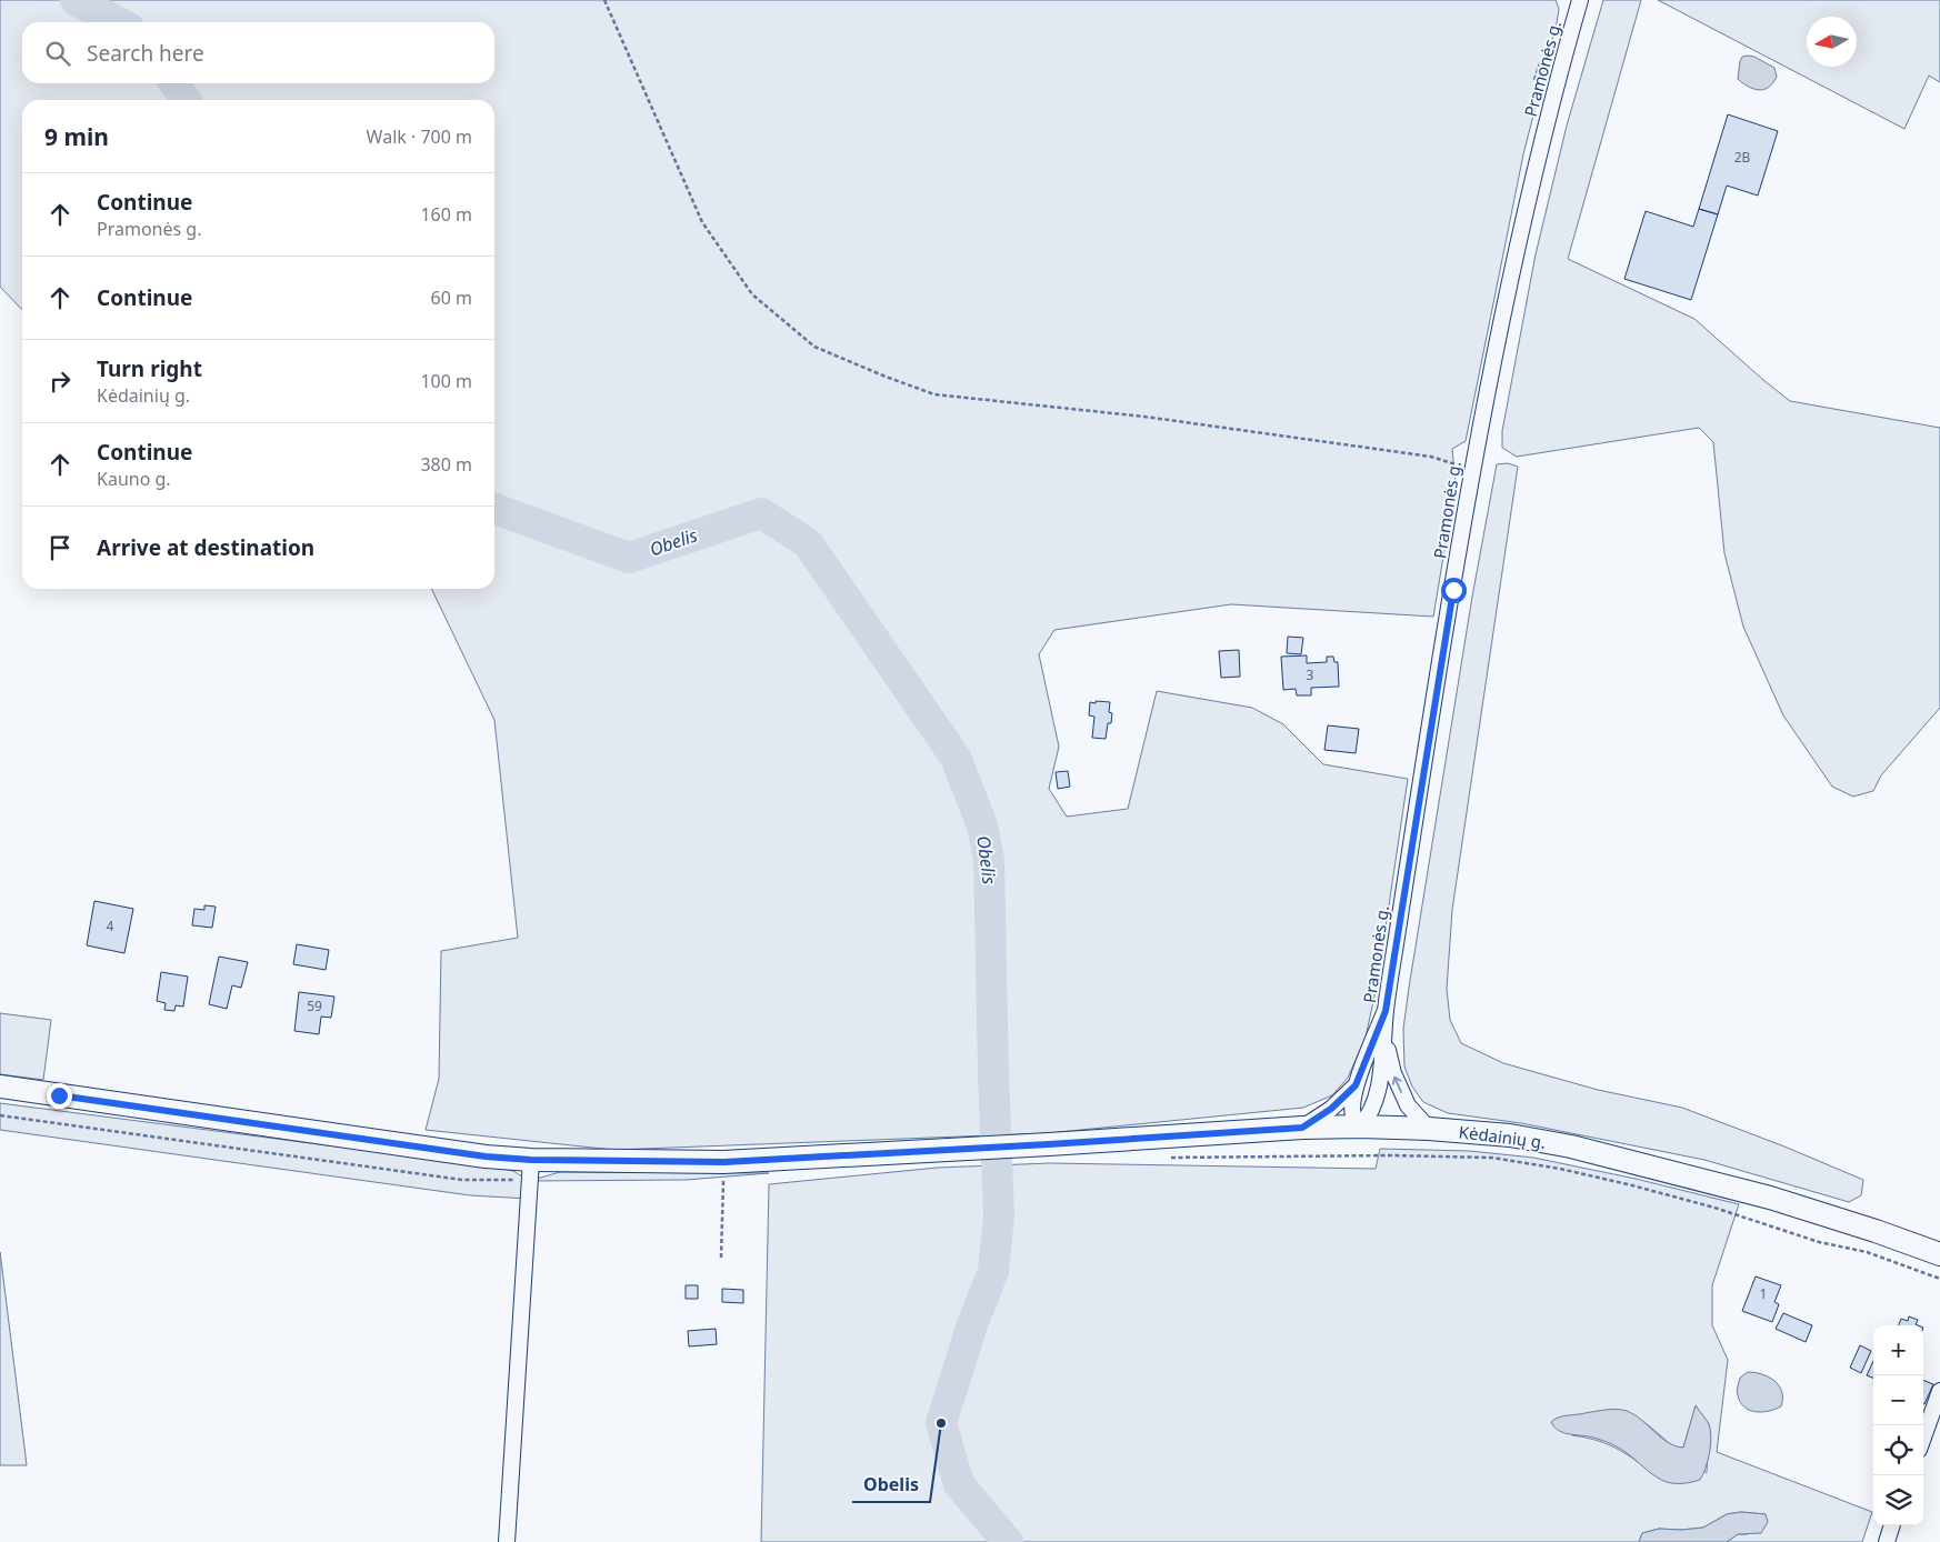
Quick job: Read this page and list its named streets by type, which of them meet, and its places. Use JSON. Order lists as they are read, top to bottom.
{
  "streets": {
    "main road": ["Kėdainių g."],
    "street": ["Pramonės g."]
  },
  "crossings": [
    ["Pramonės g.", "Kėdainių g."]
  ],
  "water": ["Obelis"],
  "places": ["Obelis"],
  "house_numbers": [
    "2B",
    "3",
    "4",
    "59",
    "1"
  ],
  "north": "left",
  "page": {
    "search": "Search here",
    "heading": ["9 min", "Walk · 700 m"],
    "list": [
      ["Continue", "Pramonės g.", "160 m"],
      ["Continue", "60 m"],
      ["Turn right", "Kėdainių g.", "100 m"],
      ["Continue", "Kauno g.", "380 m"],
      "Arrive at destination"
    ],
    "map_buttons": ["+", "−"]
  }
}
